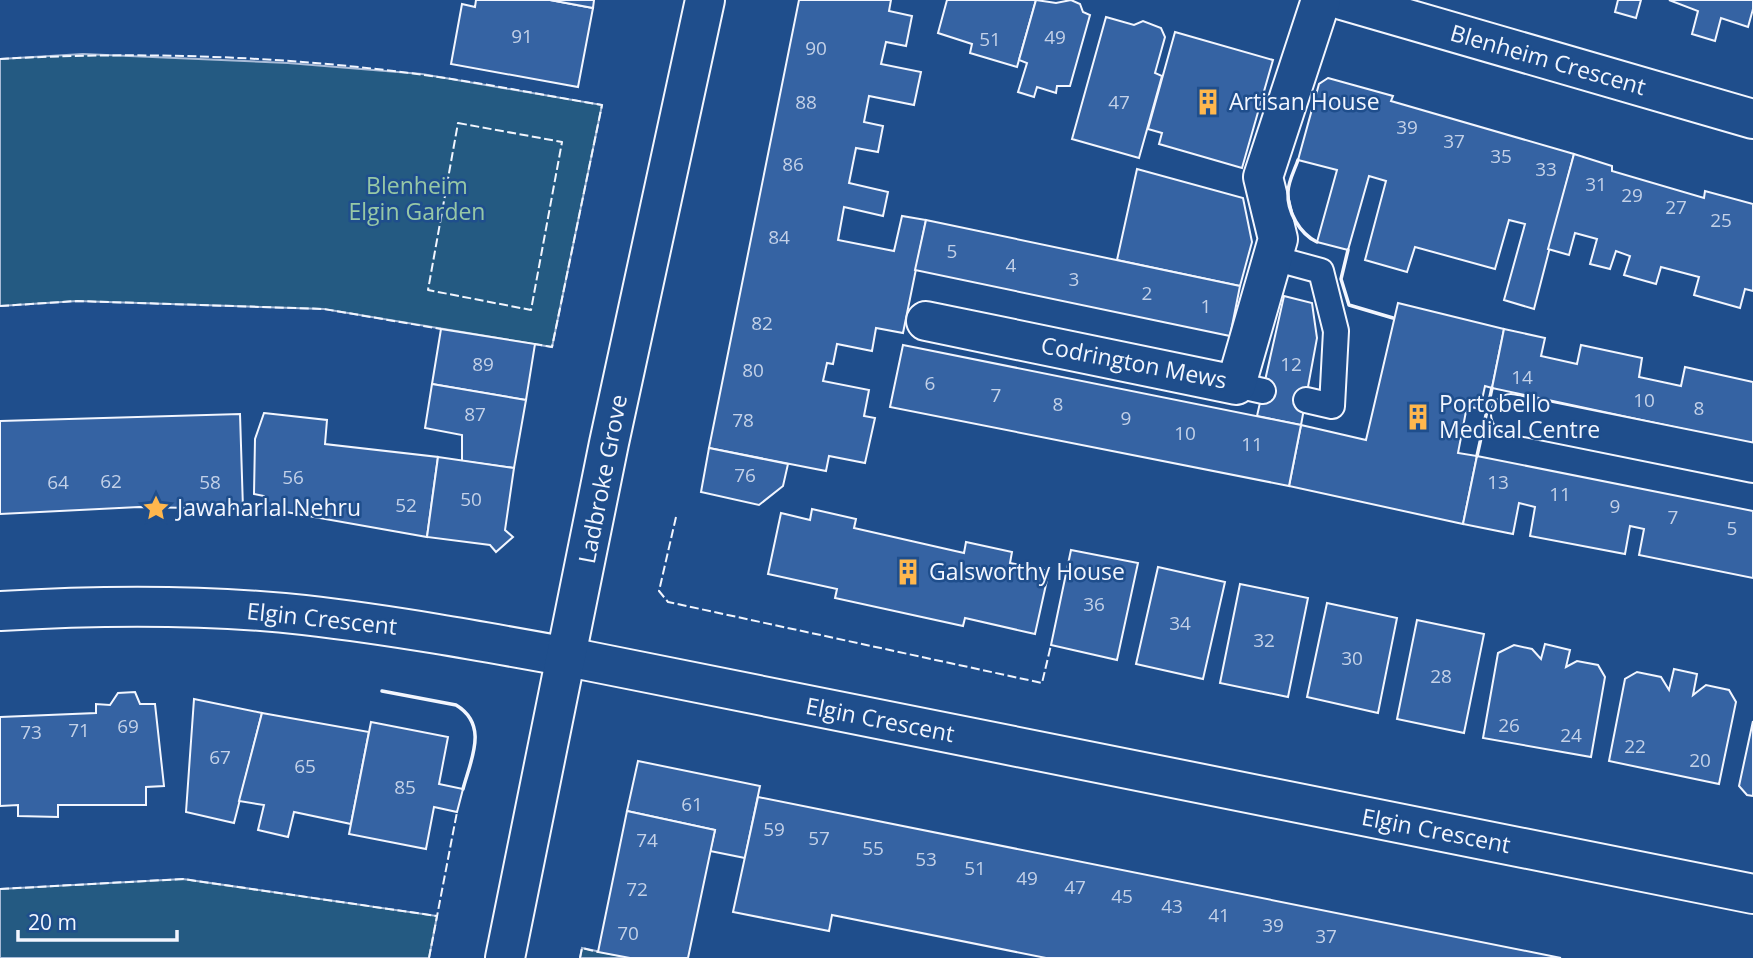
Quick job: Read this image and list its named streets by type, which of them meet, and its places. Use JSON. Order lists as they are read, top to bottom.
{
  "streets": {
    "main road": [
      "Blenheim Crescent",
      "Codrington Mews",
      "Ladbroke Grove",
      "Elgin Crescent"
    ]
  },
  "crossings": [
    ["Ladbroke Grove", "Elgin Crescent"]
  ],
  "parks": ["Blenheim Elgin Garden"],
  "places": {
    "building": ["Artisan House", "Portobello Medical Centre", "Galsworthy House"],
    "place": ["Jawaharlal Nehru"]
  },
  "house_numbers": [
    "91",
    "49",
    "51",
    "90",
    "88",
    "47",
    "39",
    "37",
    "35",
    "86",
    "33",
    "31",
    "29",
    "27",
    "25",
    "84",
    "5",
    "4",
    "3",
    "2",
    "1",
    "82",
    "89",
    "12",
    "80",
    "14",
    "6",
    "7",
    "10",
    "8",
    "8",
    "87",
    "9",
    "78",
    "10",
    "11",
    "76",
    "56",
    "62",
    "64",
    "58",
    "13",
    "11",
    "50",
    "52",
    "9",
    "7",
    "5",
    "36",
    "34",
    "32",
    "30",
    "28",
    "26",
    "69",
    "71",
    "73",
    "24",
    "22",
    "67",
    "20",
    "65",
    "85",
    "61",
    "59",
    "57",
    "74",
    "55",
    "53",
    "51",
    "49",
    "47",
    "72",
    "45",
    "43",
    "41",
    "39",
    "70",
    "37"
  ],
  "scale_bar": "20 m"
}
